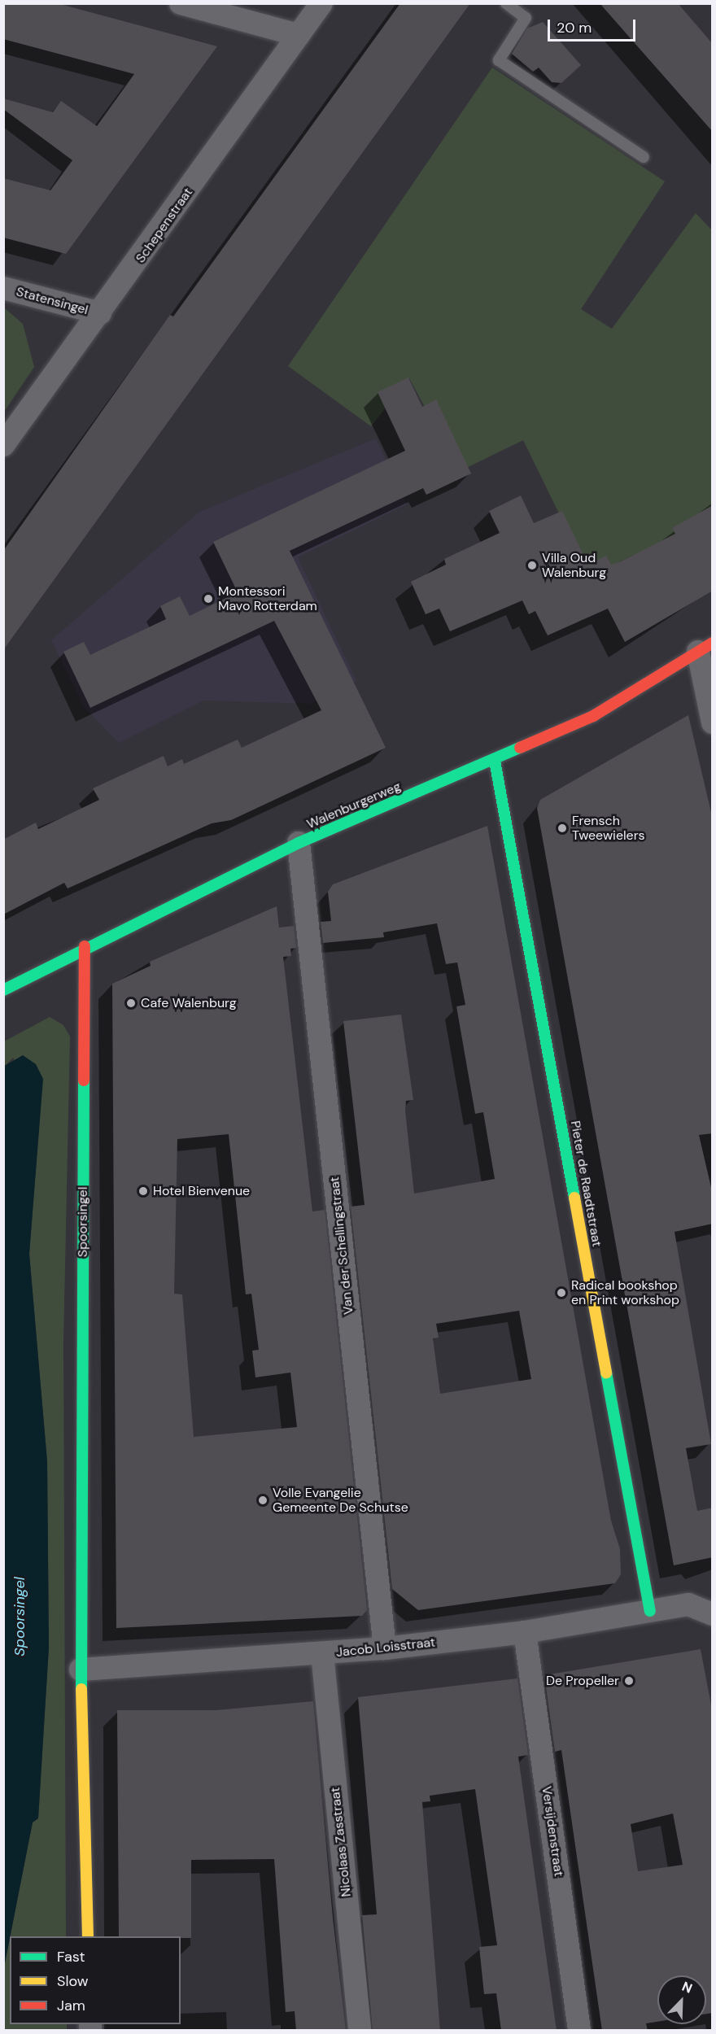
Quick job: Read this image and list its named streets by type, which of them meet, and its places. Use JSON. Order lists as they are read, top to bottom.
{
  "streets": {
    "street": [
      "Schepenstraat",
      "Statensingel",
      "Walenburgerweg",
      "Pieter de Raadtstraat",
      "Spoorsingel",
      "Van der Schellingstraat",
      "Jacob Loisstraat",
      "Versijdenstraat",
      "Nicolaas Zasstraat"
    ]
  },
  "crossings": [
    ["Schepenstraat", "Statensingel"],
    ["Walenburgerweg", "Pieter de Raadtstraat"],
    ["Walenburgerweg", "Spoorsingel"],
    ["Walenburgerweg", "Van der Schellingstraat"],
    ["Pieter de Raadtstraat", "Jacob Loisstraat"],
    ["Spoorsingel", "Jacob Loisstraat"],
    ["Van der Schellingstraat", "Jacob Loisstraat"],
    ["Jacob Loisstraat", "Versijdenstraat"],
    ["Jacob Loisstraat", "Nicolaas Zasstraat"]
  ],
  "water": ["Spoorsingel"],
  "places": [
    "Villa Oud Walenburg",
    "Montessori Mavo Rotterdam",
    "Frensch Tweewielers",
    "Cafe Walenburg",
    "Hotel Bienvenue",
    "Radical bookshop en Print workshop",
    "Volle Evangelie Gemeente De Schutse",
    "De Propeller"
  ],
  "legend": ["Fast", "Slow", "Jam"],
  "scale_bar": "20 m",
  "north": "top right"
}
